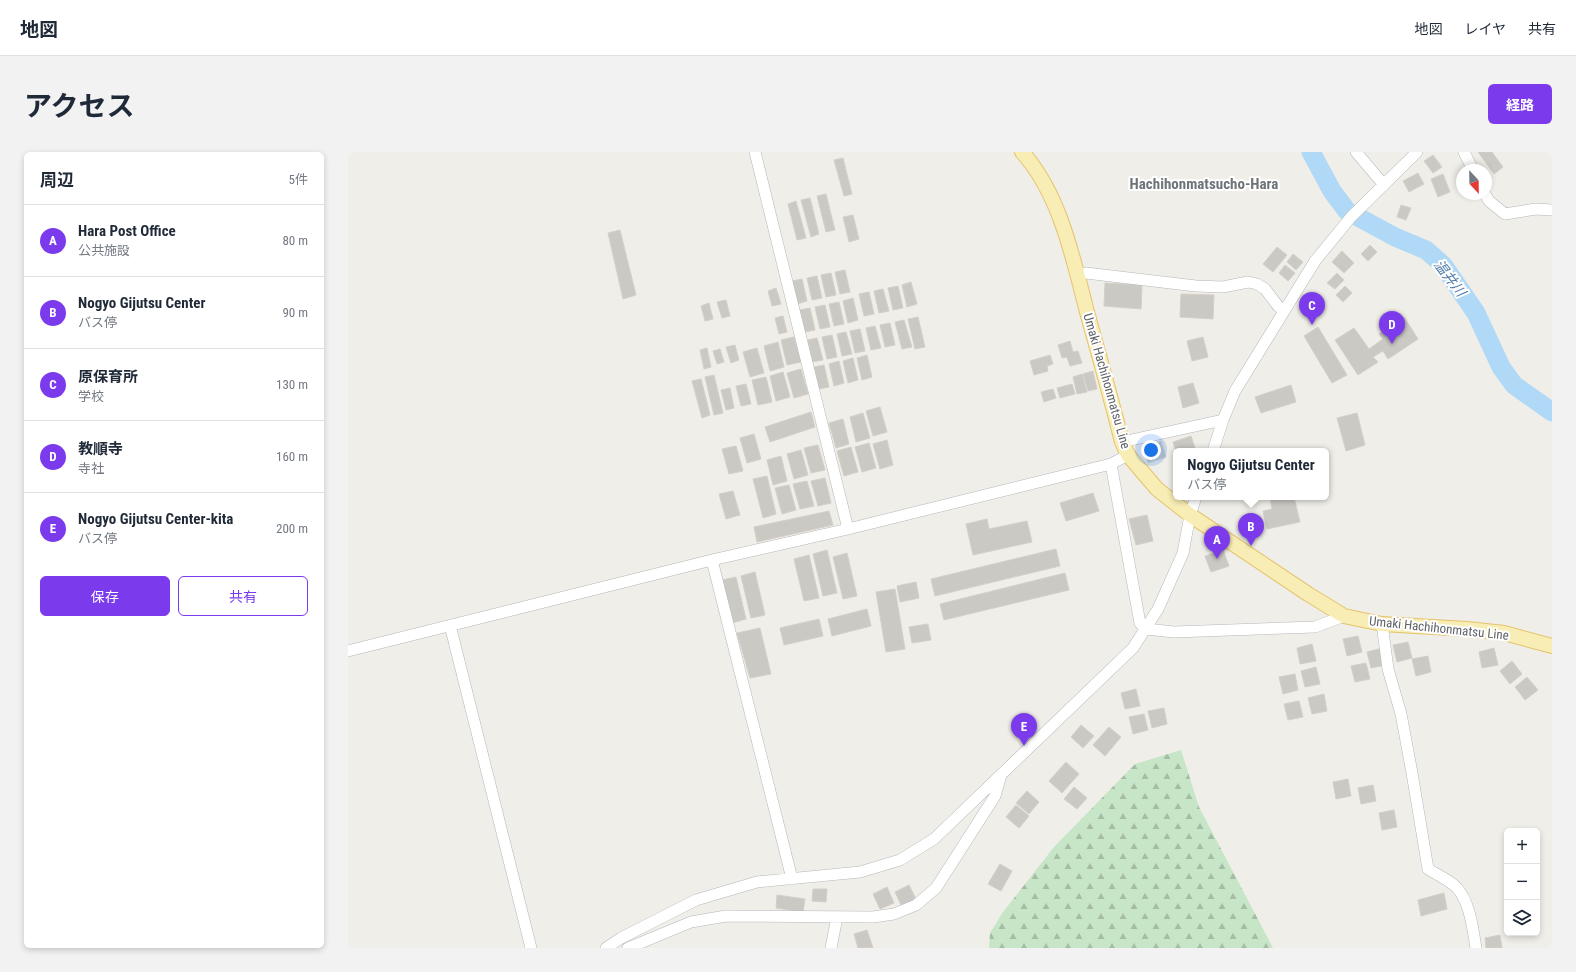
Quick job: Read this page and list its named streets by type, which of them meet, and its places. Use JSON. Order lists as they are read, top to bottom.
{
  "streets": {
    "main road": ["Umaki Hachihonmatsu Line"]
  },
  "districts": ["Hachihonmatsucho-Hara"],
  "water": ["温井川"],
  "north": "bottom",
  "page": {
    "header": "地図",
    "nav": ["地図", "レイヤ", "共有"],
    "title": "アクセス",
    "buttons": [
      "経路",
      ["保存", "共有"]
    ],
    "heading": ["周辺", "5件"],
    "list": [
      {
        "mark": "A",
        "name": "Hara Post Office",
        "note": "公共施設",
        "value": "80 m"
      },
      {
        "mark": "B",
        "name": "Nogyo Gijutsu Center",
        "note": "バス停",
        "value": "90 m"
      },
      {
        "mark": "C",
        "name": "原保育所",
        "note": "学校",
        "value": "130 m"
      },
      {
        "mark": "D",
        "name": "教順寺",
        "note": "寺社",
        "value": "160 m"
      },
      {
        "mark": "E",
        "name": "Nogyo Gijutsu Center-kita",
        "note": "バス停",
        "value": "200 m"
      }
    ],
    "pins": [
      "C",
      "D",
      "B",
      "A",
      "E"
    ],
    "popup": ["Nogyo Gijutsu Center", "バス停"],
    "map_buttons": ["+", "−"]
  }
}
